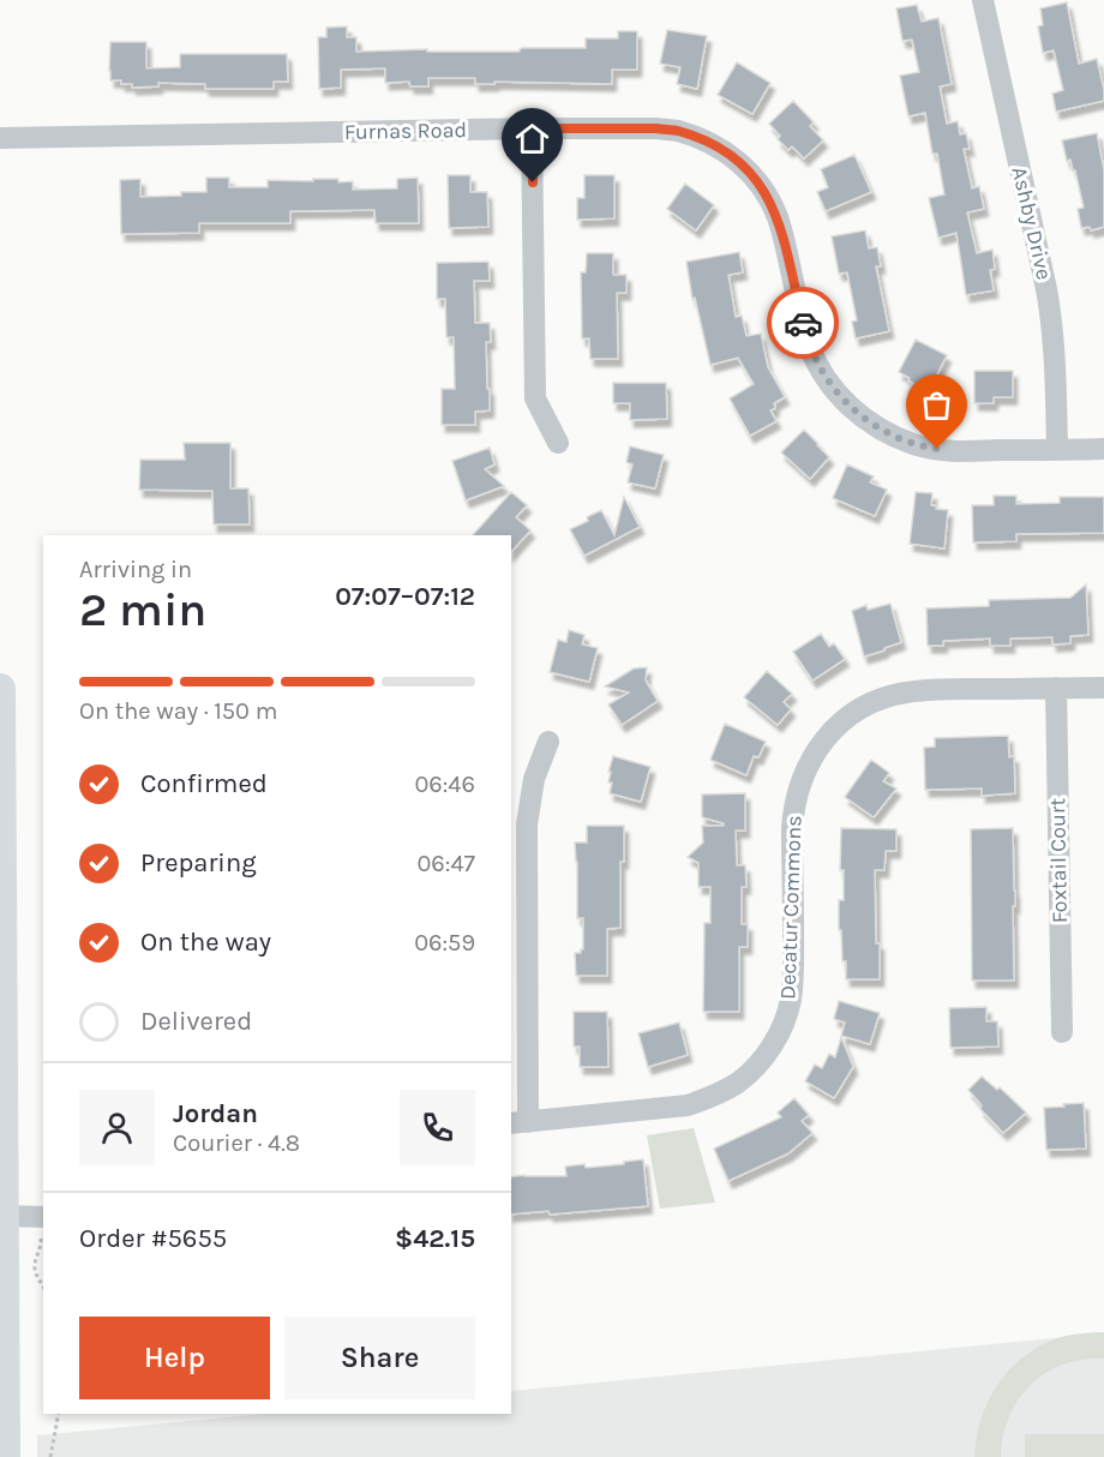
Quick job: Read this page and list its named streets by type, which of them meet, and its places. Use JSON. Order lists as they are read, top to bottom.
{
  "streets": {
    "street": [
      "Furnas Road",
      "Ashby Drive",
      "Foxtail Court",
      "Decatur Commons"
    ]
  },
  "crossings": [
    ["Furnas Road", "Ashby Drive"],
    ["Foxtail Court", "Decatur Commons"]
  ],
  "page": {
    "heading": ["2 min", "Arriving in", "07:07–07:12"],
    "panel": [
      "Jordan",
      "Courier · 4.8",
      "Order #5655",
      "$42.15"
    ],
    "bar": "On the way · 150 m",
    "list": [
      ["Confirmed", "06:46"],
      ["Preparing", "06:47"],
      ["On the way", "06:59"],
      "Delivered"
    ],
    "buttons": ["Help", "Share"]
  }
}
